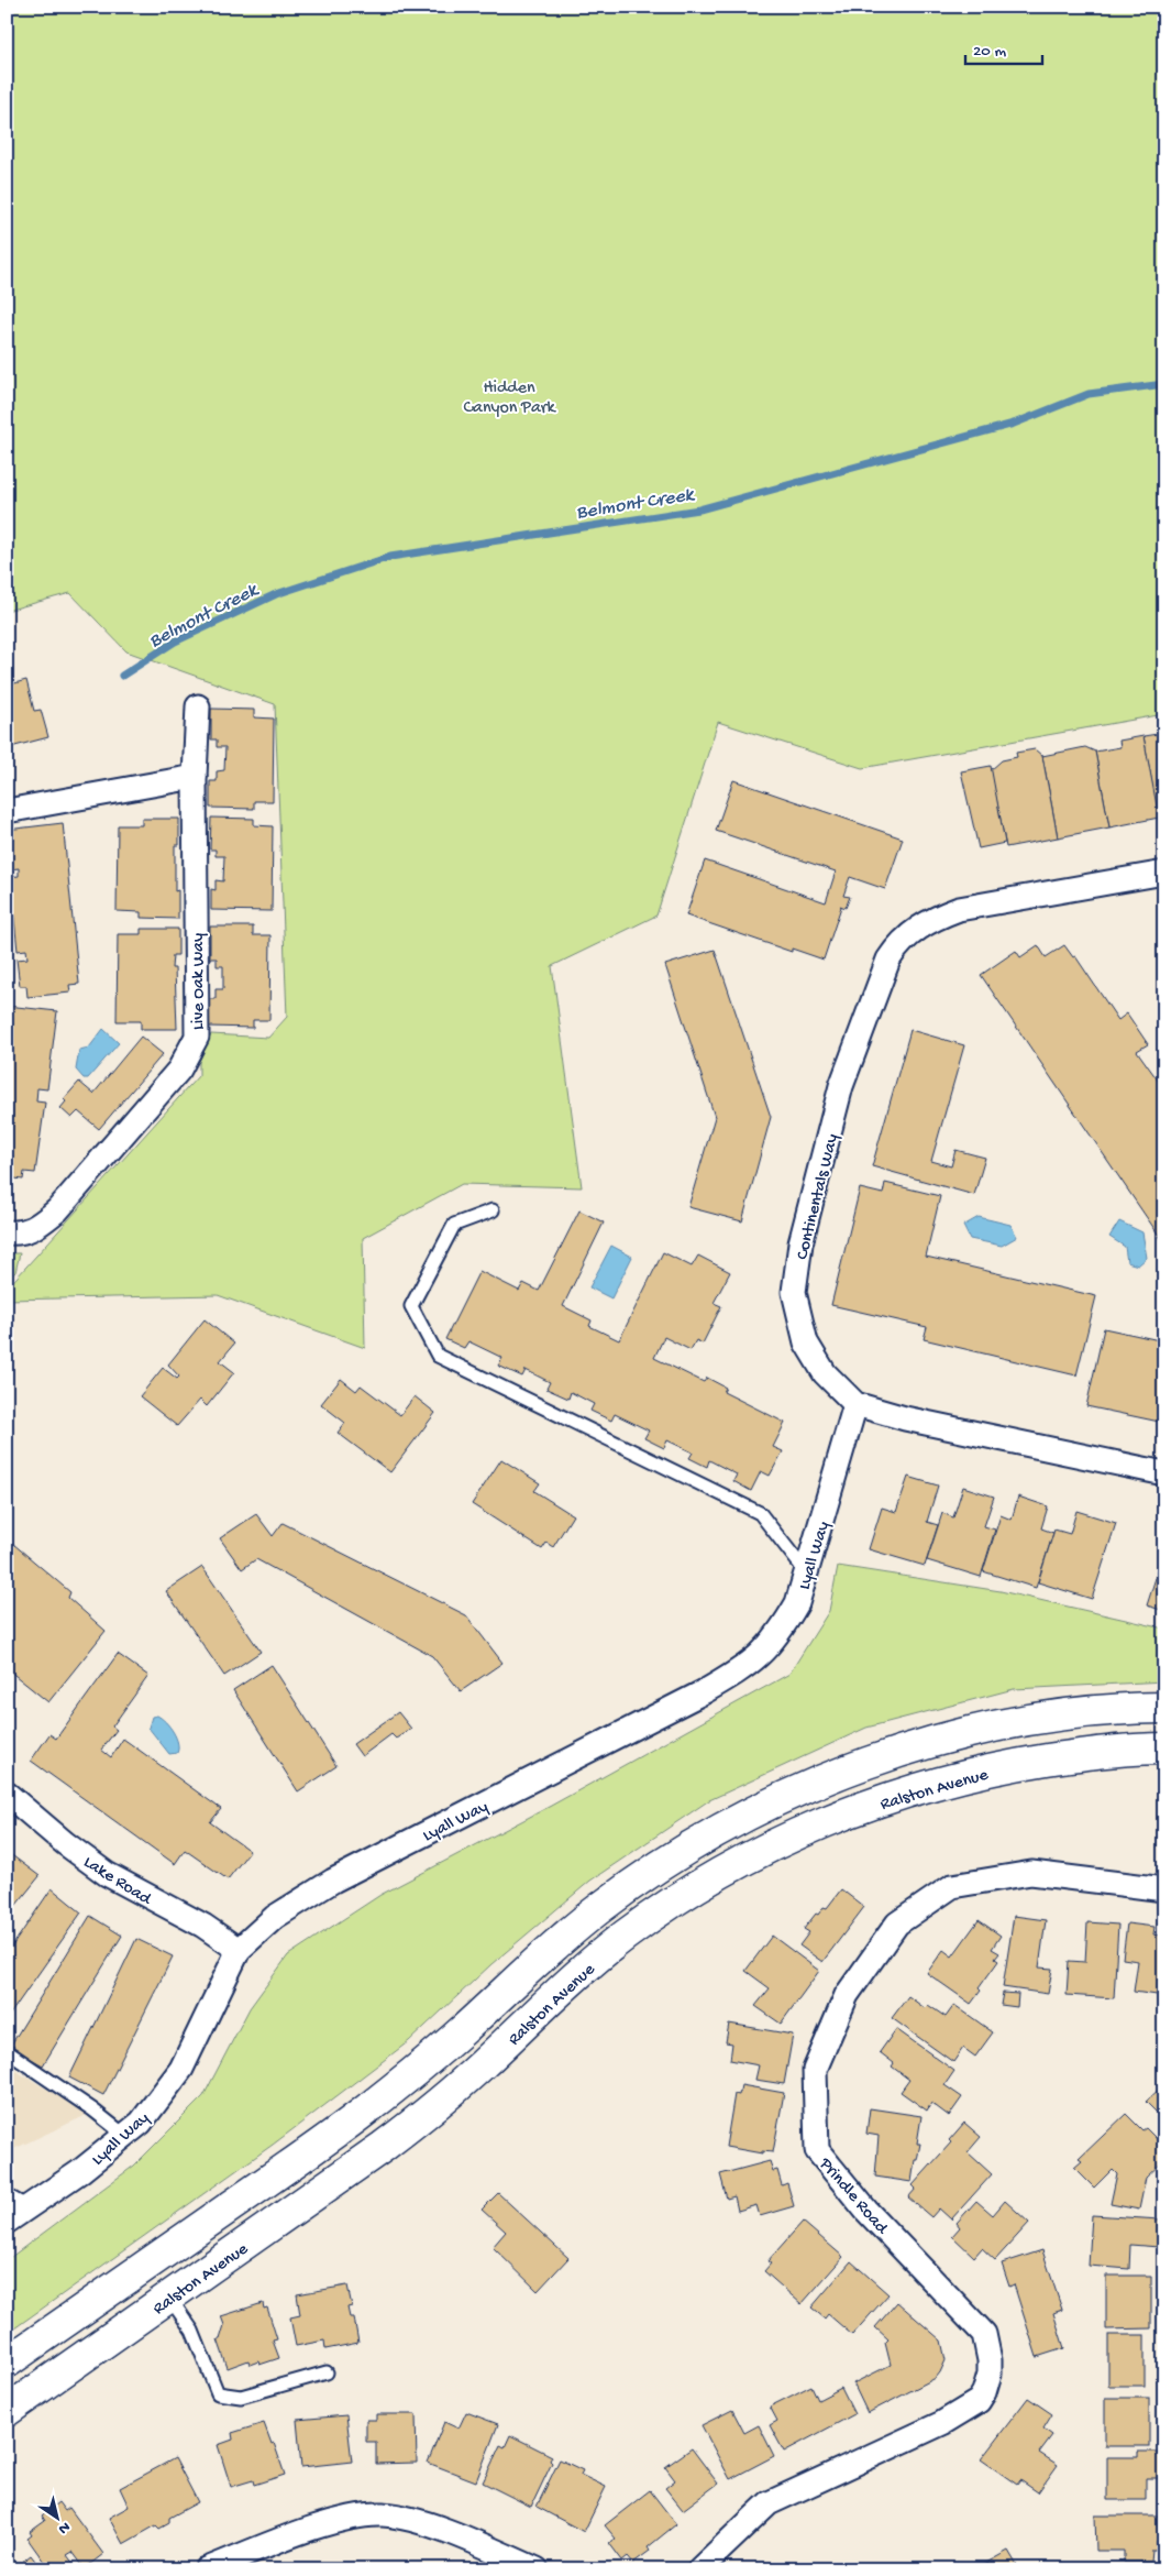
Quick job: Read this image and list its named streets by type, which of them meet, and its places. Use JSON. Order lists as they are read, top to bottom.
{
  "streets": {
    "main road": ["Ralston Avenue"],
    "street": [
      "Live Oak Way",
      "Continentals Way",
      "Lyall Way",
      "Lake Road",
      "Prindle Road"
    ]
  },
  "crossings": [
    ["Continentals Way", "Lyall Way"],
    ["Lyall Way", "Lake Road"]
  ],
  "water": ["Belmont Creek"],
  "parks": ["Hidden Canyon Park"],
  "scale_bar": "20 m",
  "north": "bottom right"
}
